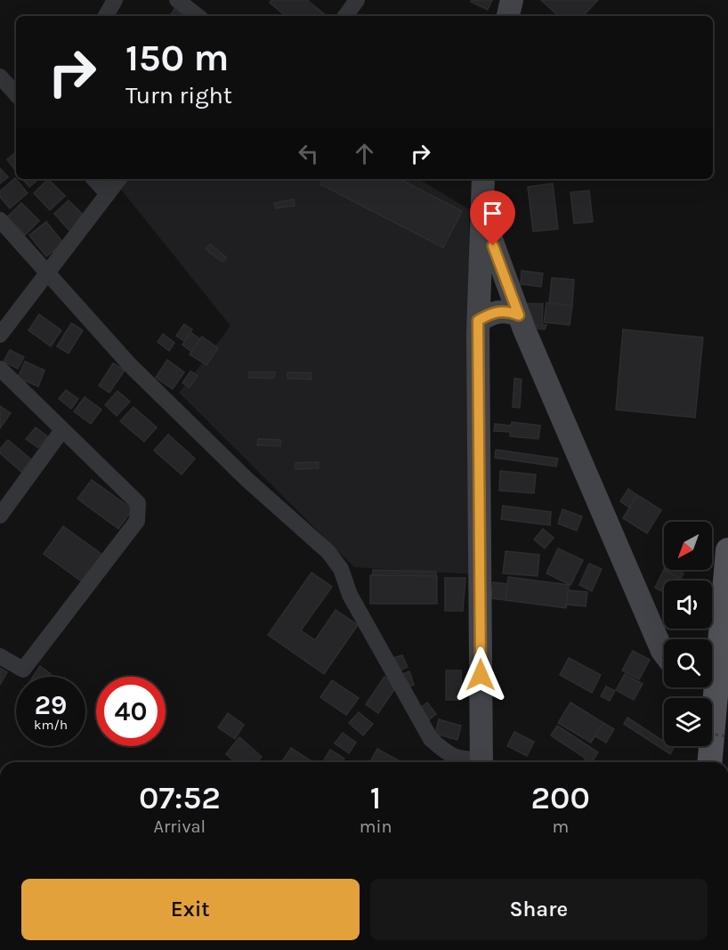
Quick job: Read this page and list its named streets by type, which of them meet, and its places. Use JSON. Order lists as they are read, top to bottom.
{
  "north": "bottom left",
  "page": {
    "turn": ["150 m", "Turn right"],
    "speed": "29 km/h",
    "limit": "40",
    "eta": [
      "07:52",
      "Arrival",
      "1",
      "min",
      "200",
      "m"
    ],
    "buttons": ["Exit", "Share"]
  }
}
